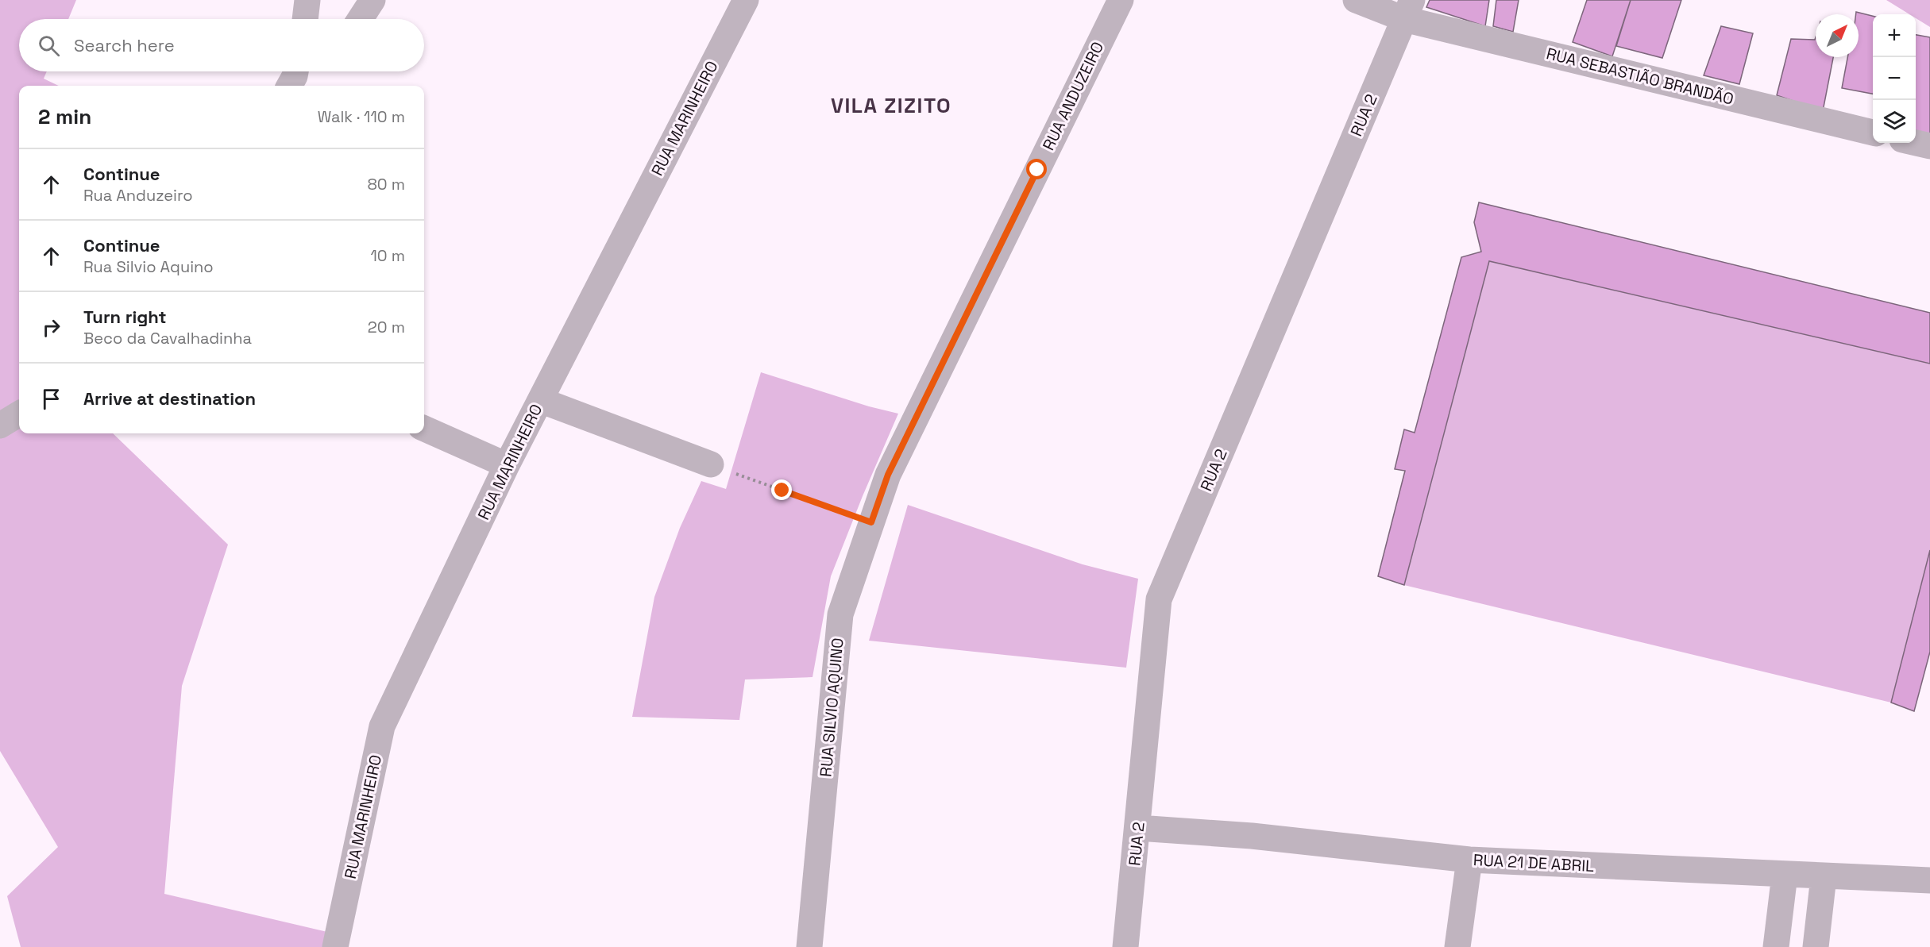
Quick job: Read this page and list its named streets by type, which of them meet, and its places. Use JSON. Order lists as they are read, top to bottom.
{
  "streets": {
    "street": [
      "RUA SEBASTIÃO BRANDÃO",
      "RUA ANDUZEIRO",
      "RUA 2",
      "RUA MARINHEIRO",
      "RUA SILVIO AQUINO",
      "RUA 21 DE ABRIL"
    ]
  },
  "crossings": [
    ["RUA SEBASTIÃO BRANDÃO", "RUA 2"],
    ["RUA ANDUZEIRO", "RUA SILVIO AQUINO"],
    ["RUA 2", "RUA 21 DE ABRIL"]
  ],
  "districts": ["VILA ZIZITO"],
  "north": "top right",
  "page": {
    "map_buttons": ["+", "−"],
    "search": "Search here",
    "heading": ["2 min", "Walk · 110 m"],
    "list": [
      ["Continue", "Rua Anduzeiro", "80 m"],
      ["Continue", "Rua Silvio Aquino", "10 m"],
      ["Turn right", "Beco da Cavalhadinha", "20 m"],
      "Arrive at destination"
    ]
  }
}
